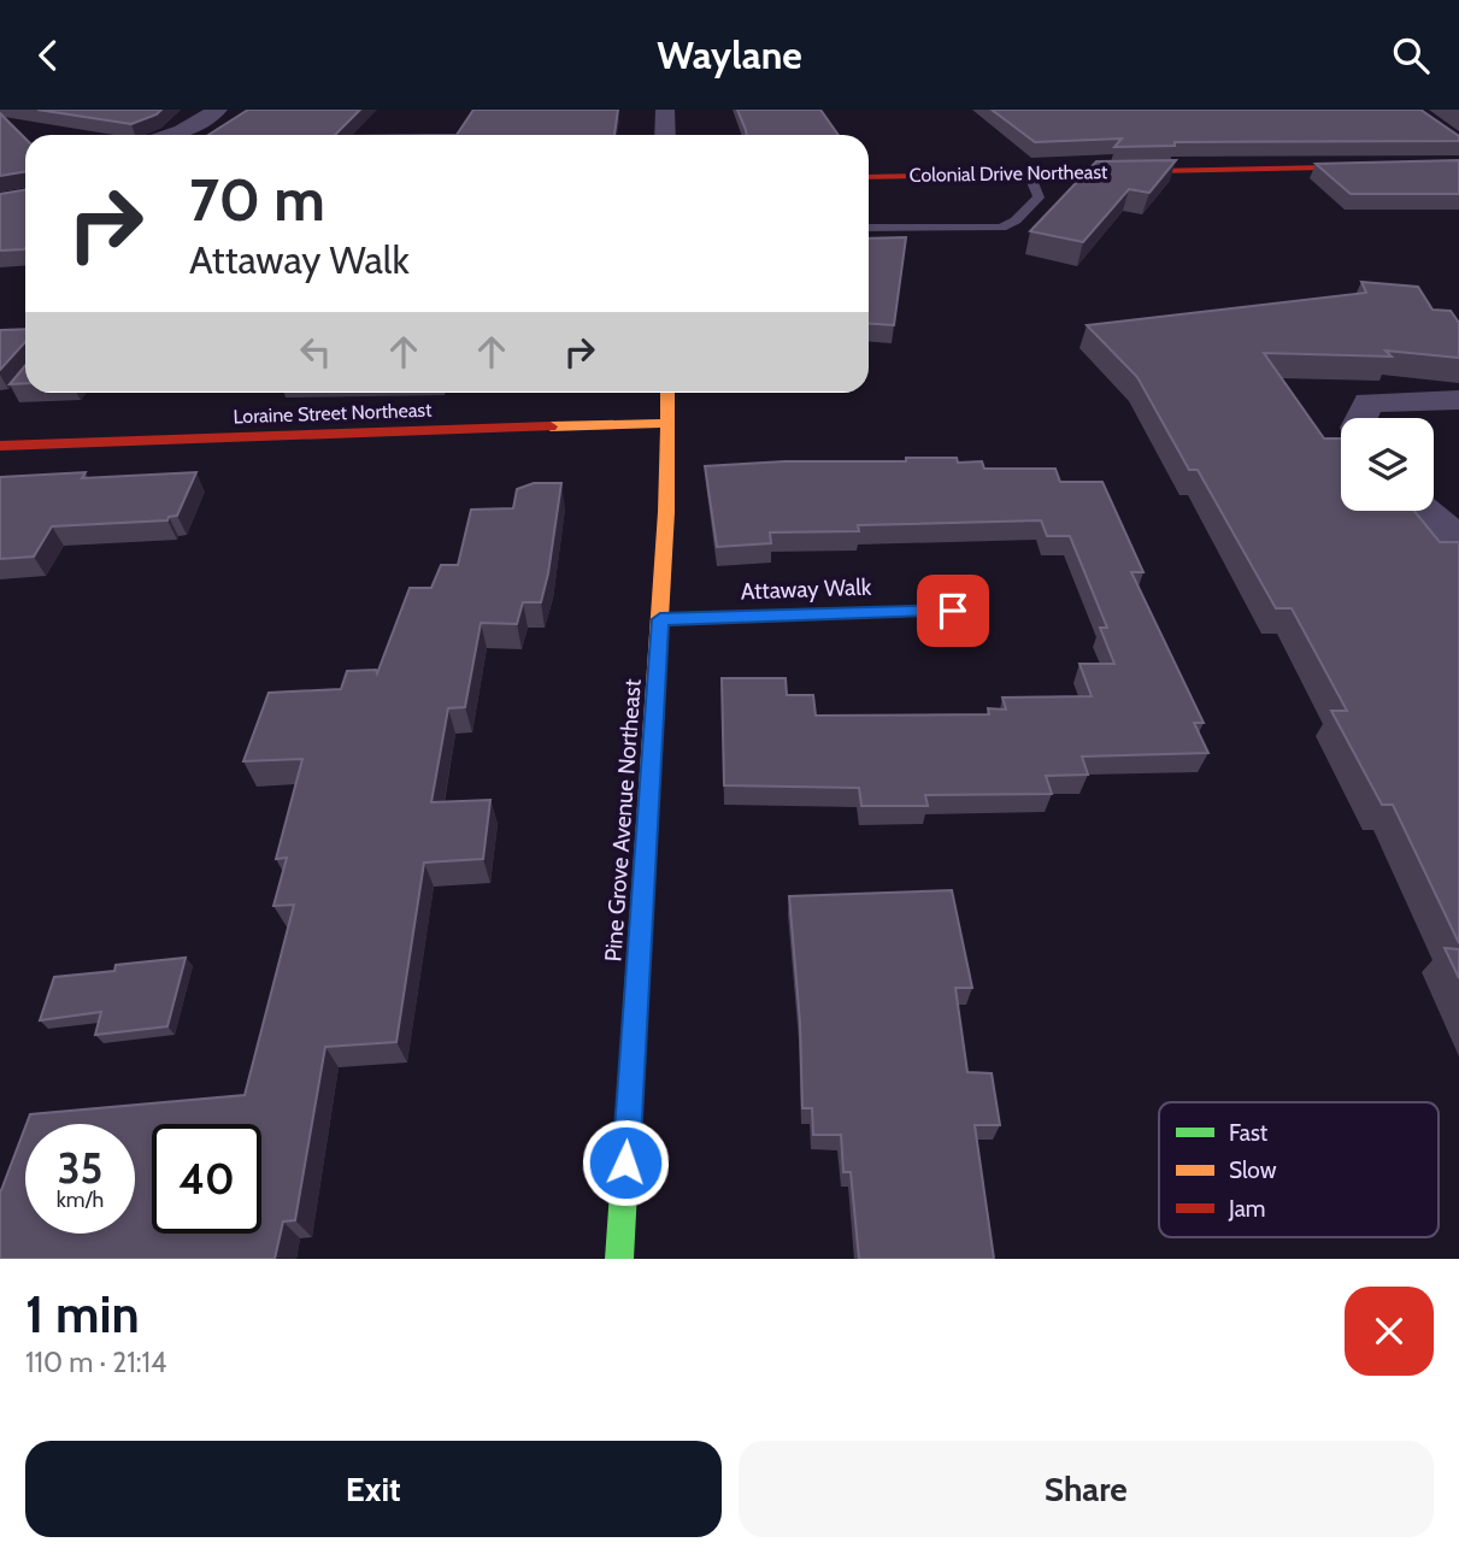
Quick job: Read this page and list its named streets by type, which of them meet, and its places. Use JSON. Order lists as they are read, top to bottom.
{
  "streets": {
    "street": [
      "Colonial Drive Northeast",
      "Loraine Street Northeast",
      "Attaway Walk",
      "Pine Grove Avenue Northeast"
    ]
  },
  "crossings": [
    ["Loraine Street Northeast", "Pine Grove Avenue Northeast"],
    ["Attaway Walk", "Pine Grove Avenue Northeast"]
  ],
  "legend": ["Fast", "Slow", "Jam"],
  "page": {
    "header": "Waylane",
    "turn": ["70 m", "Attaway Walk"],
    "speed": "35 km/h",
    "limit": "40",
    "heading": ["1 min", "110 m · 21:14"],
    "buttons": ["Exit", "Share"]
  }
}
